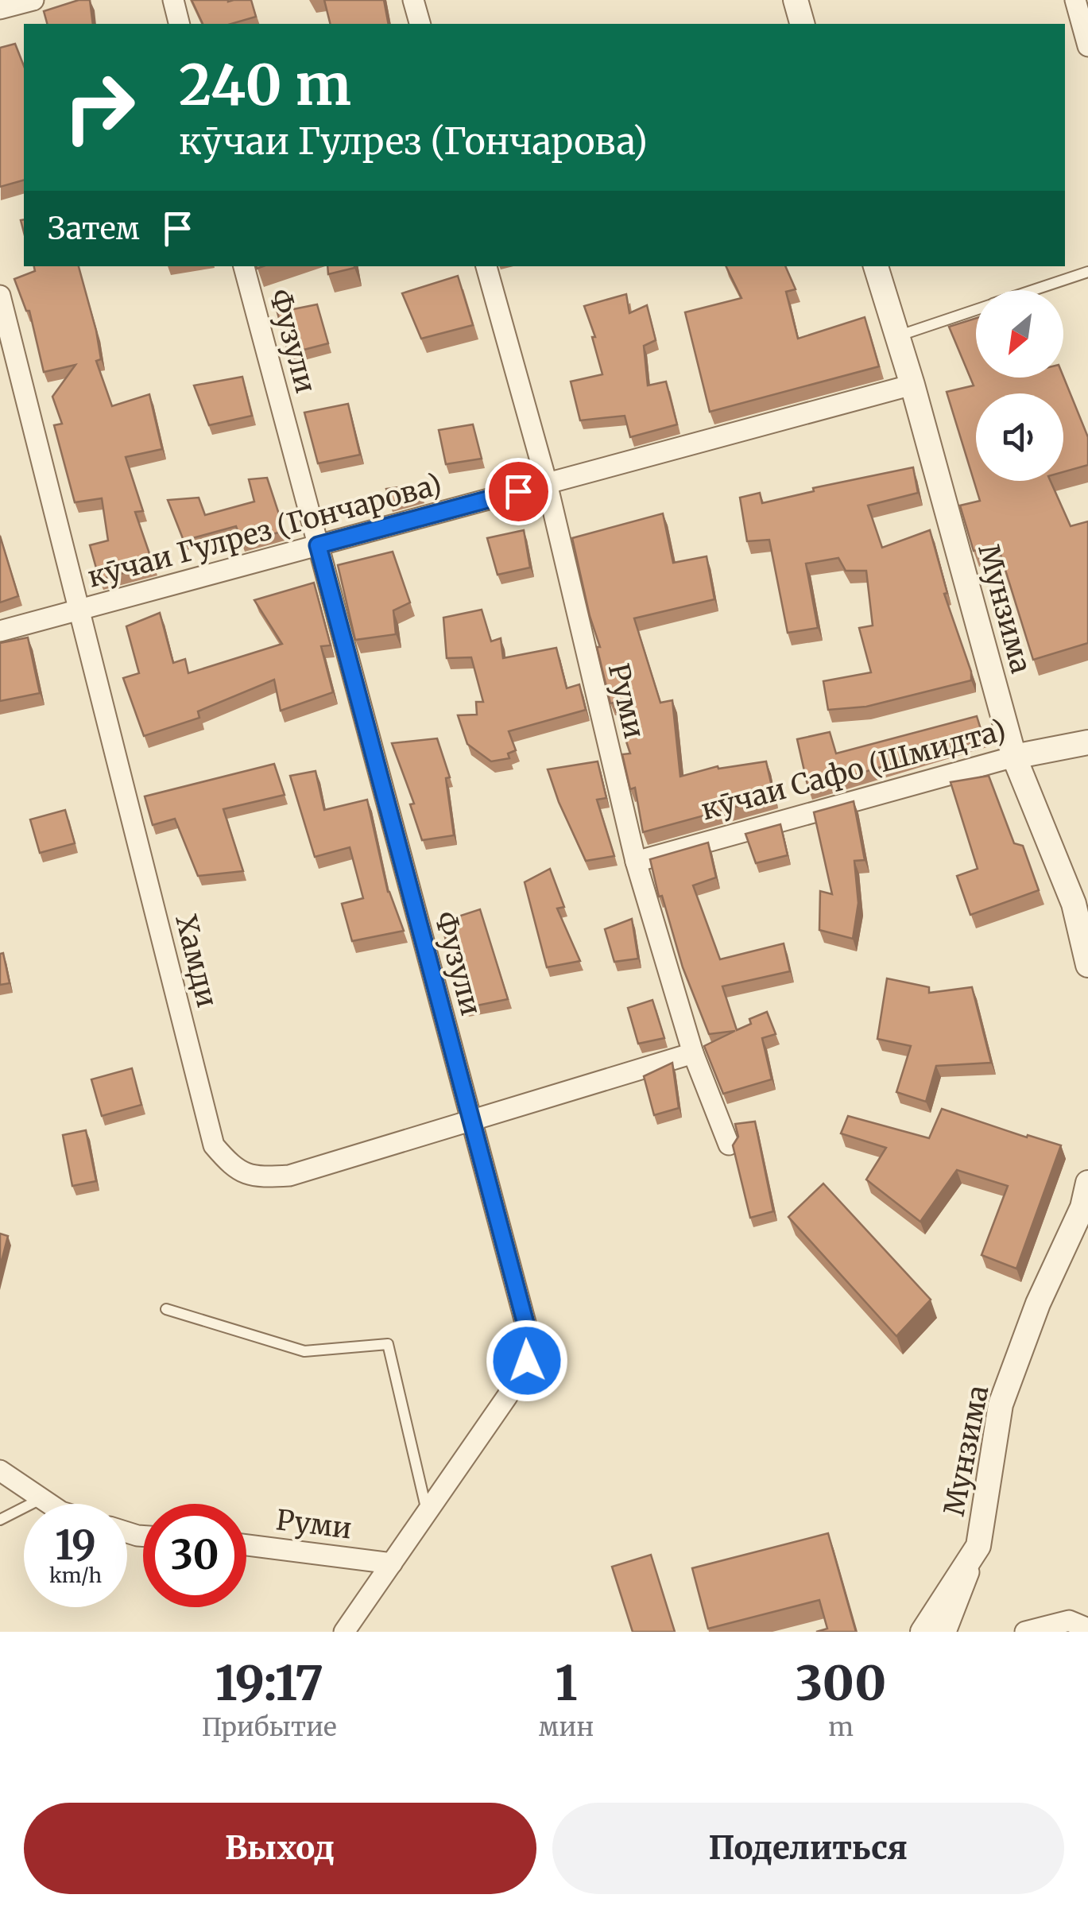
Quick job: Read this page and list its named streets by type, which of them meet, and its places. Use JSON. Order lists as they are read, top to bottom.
{
  "streets": {
    "street": [
      "Фузули",
      "кӯчаи Гулрез (Гончарова)",
      "Мунзима",
      "Руми",
      "кӯчаи Сафо (Шмидта)",
      "Хамди"
    ]
  },
  "crossings": [
    ["Фузули", "кӯчаи Гулрез (Гончарова)"],
    ["Фузули", "Руми"],
    ["Фузули", "Хамди"],
    ["кӯчаи Гулрез (Гончарова)", "Мунзима"],
    ["кӯчаи Гулрез (Гончарова)", "Руми"],
    ["кӯчаи Гулрез (Гончарова)", "Хамди"],
    ["Мунзима", "кӯчаи Сафо (Шмидта)"],
    ["Руми", "кӯчаи Сафо (Шмидта)"],
    ["Руми", "Хамди"]
  ],
  "north": "bottom left",
  "page": {
    "turn": ["240 m", "кӯчаи Гулрез (Гончарова)"],
    "then": "Затем",
    "speed": "19 km/h",
    "limit": "30",
    "eta": [
      "19:17",
      "Прибытие",
      "1",
      "мин",
      "300",
      "m"
    ],
    "buttons": ["Выход", "Поделиться"]
  }
}
